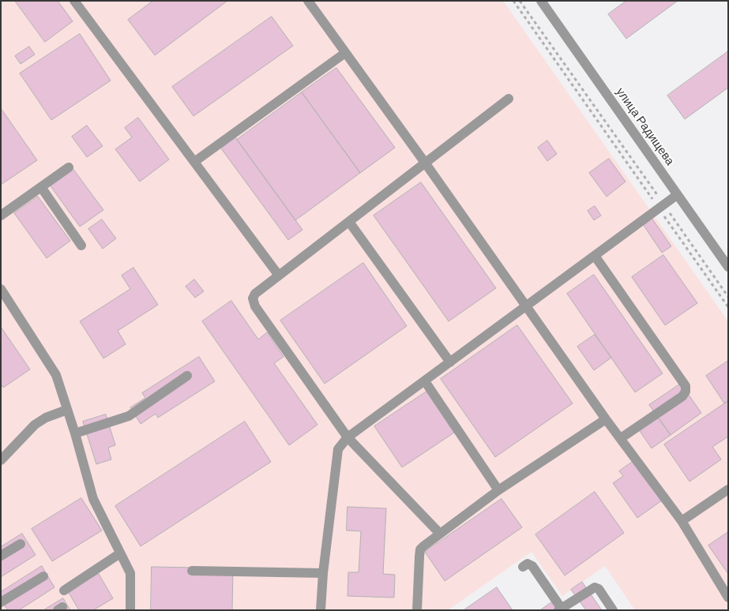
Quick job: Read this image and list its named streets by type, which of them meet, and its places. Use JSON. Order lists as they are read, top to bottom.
{
  "streets": {
    "street": ["улица Радищева"]
  }
}
